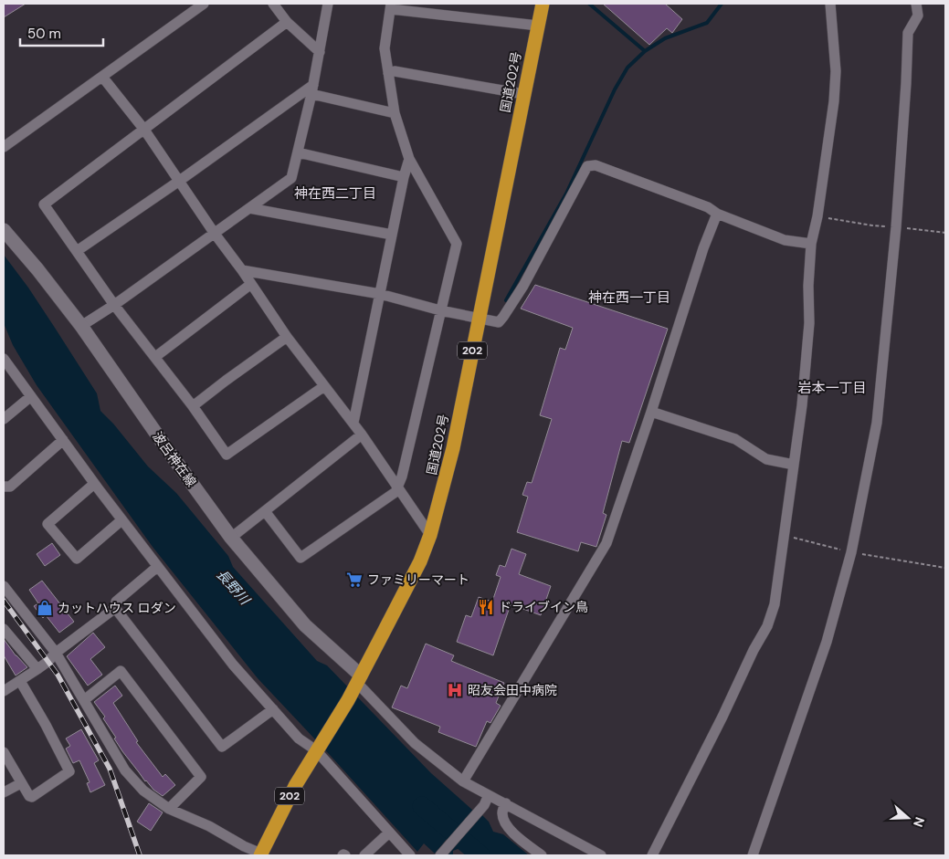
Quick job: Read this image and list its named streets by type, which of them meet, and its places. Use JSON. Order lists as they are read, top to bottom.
{
  "streets": {
    "highway": ["国道202号", "202"],
    "main road": ["波呂神在線"]
  },
  "crossings": [
    ["国道202号", "波呂神在線"]
  ],
  "districts": ["神在西二丁目", "神在西一丁目", "岩本一丁目"],
  "water": ["長野川"],
  "places": {
    "supermarket": ["ファミリーマート"],
    "restaurant": ["ドライブイン鳥"],
    "shop": ["カットハウス ロダン"],
    "hospital": ["昭友会田中病院"]
  },
  "scale_bar": "50 m",
  "north": "right"
}
